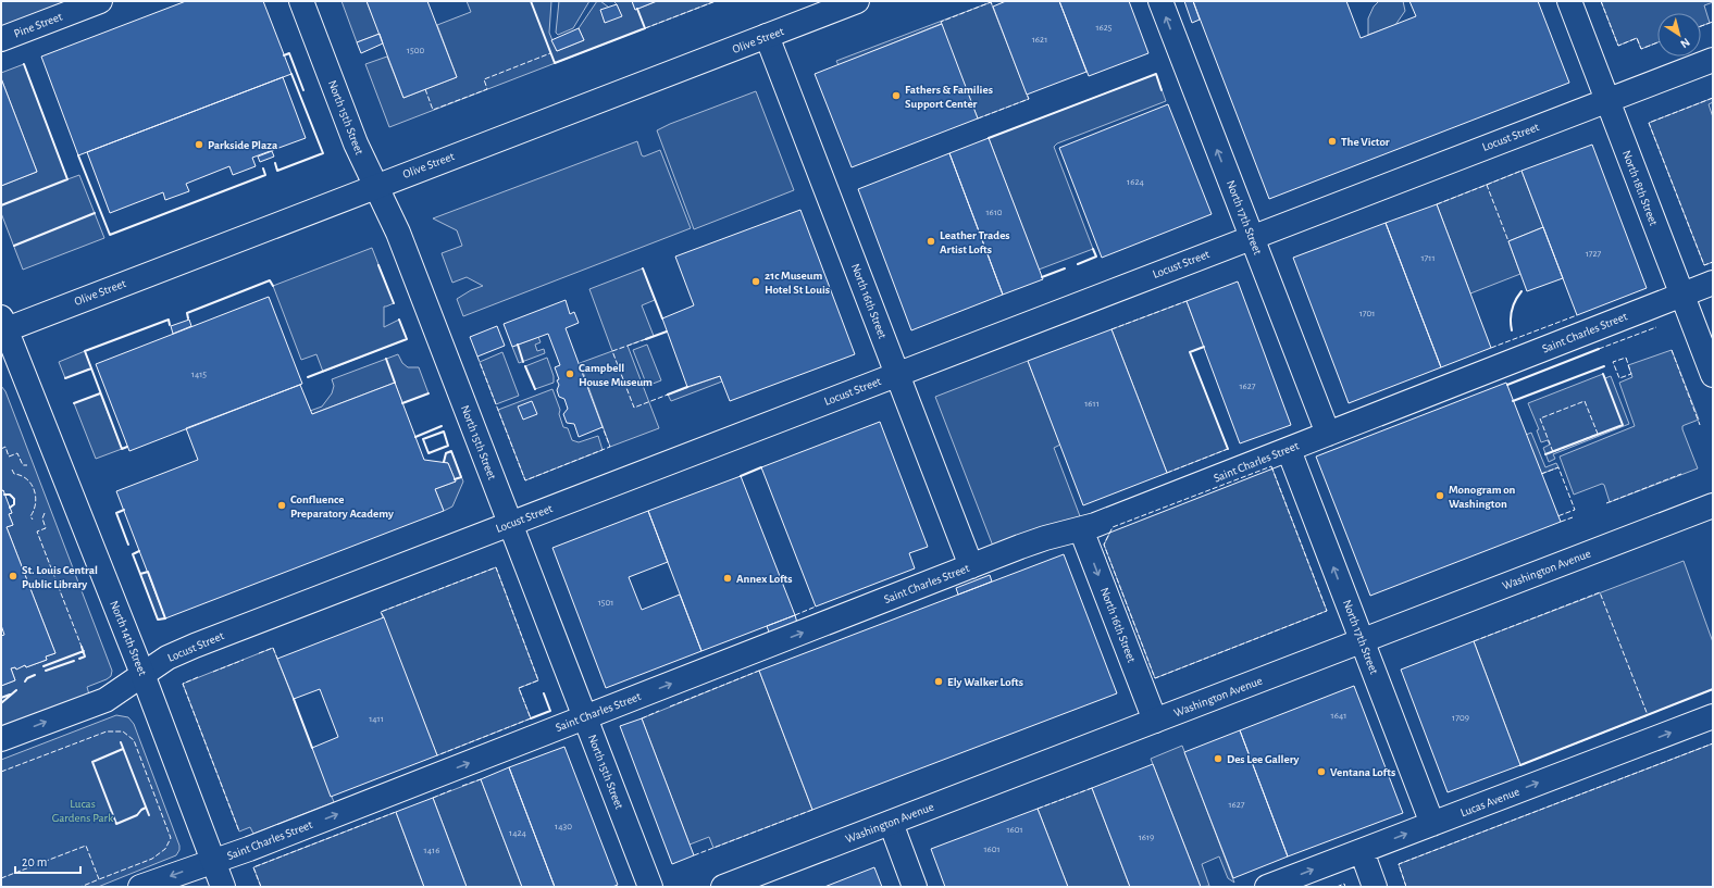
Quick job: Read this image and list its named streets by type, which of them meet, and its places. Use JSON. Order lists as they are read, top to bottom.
{
  "streets": {
    "street": [
      "Pine Street",
      "Olive Street",
      "North 15th Street",
      "Locust Street",
      "North 18th Street",
      "North 17th Street",
      "North 16th Street",
      "Saint Charles Street",
      "Washington Avenue",
      "North 14th Street",
      "Lucas Avenue"
    ]
  },
  "crossings": [
    ["Olive Street", "North 15th Street"],
    ["Olive Street", "North 16th Street"],
    ["Olive Street", "North 14th Street"],
    ["North 15th Street", "Locust Street"],
    ["North 15th Street", "Saint Charles Street"],
    ["Locust Street", "North 18th Street"],
    ["Locust Street", "North 17th Street"],
    ["Locust Street", "North 16th Street"],
    ["Locust Street", "North 14th Street"],
    ["North 18th Street", "Saint Charles Street"],
    ["North 17th Street", "Saint Charles Street"],
    ["North 17th Street", "Washington Avenue"],
    ["North 17th Street", "Lucas Avenue"],
    ["North 16th Street", "Saint Charles Street"],
    ["North 16th Street", "Washington Avenue"],
    ["Saint Charles Street", "North 14th Street"]
  ],
  "one_way": ["North 17th Street", "Saint Charles Street", "Lucas Avenue"],
  "parks": ["Lucas Gardens Park"],
  "places": [
    "Fathers & Families Support Center",
    "The Victor",
    "Parkside Plaza",
    "Leather Trades Artist Lofts",
    "21c Museum Hotel St Louis",
    "Campbell House Museum",
    "Monogram on Washington",
    "Confluence Preparatory Academy",
    "St. Louis Central Public Library",
    "Annex Lofts",
    "Ely Walker Lofts",
    "Des Lee Gallery",
    "Ventana Lofts"
  ],
  "house_numbers": [
    "1625",
    "1621",
    "1500",
    "1624",
    "1610",
    "1727",
    "1711",
    "1701",
    "1415",
    "1627",
    "1611",
    "1501",
    "1641",
    "1709",
    "1411",
    "1627",
    "1430",
    "1601",
    "1424",
    "1619",
    "1601",
    "1416"
  ],
  "scale_bar": "20 m",
  "north": "bottom right"
}
